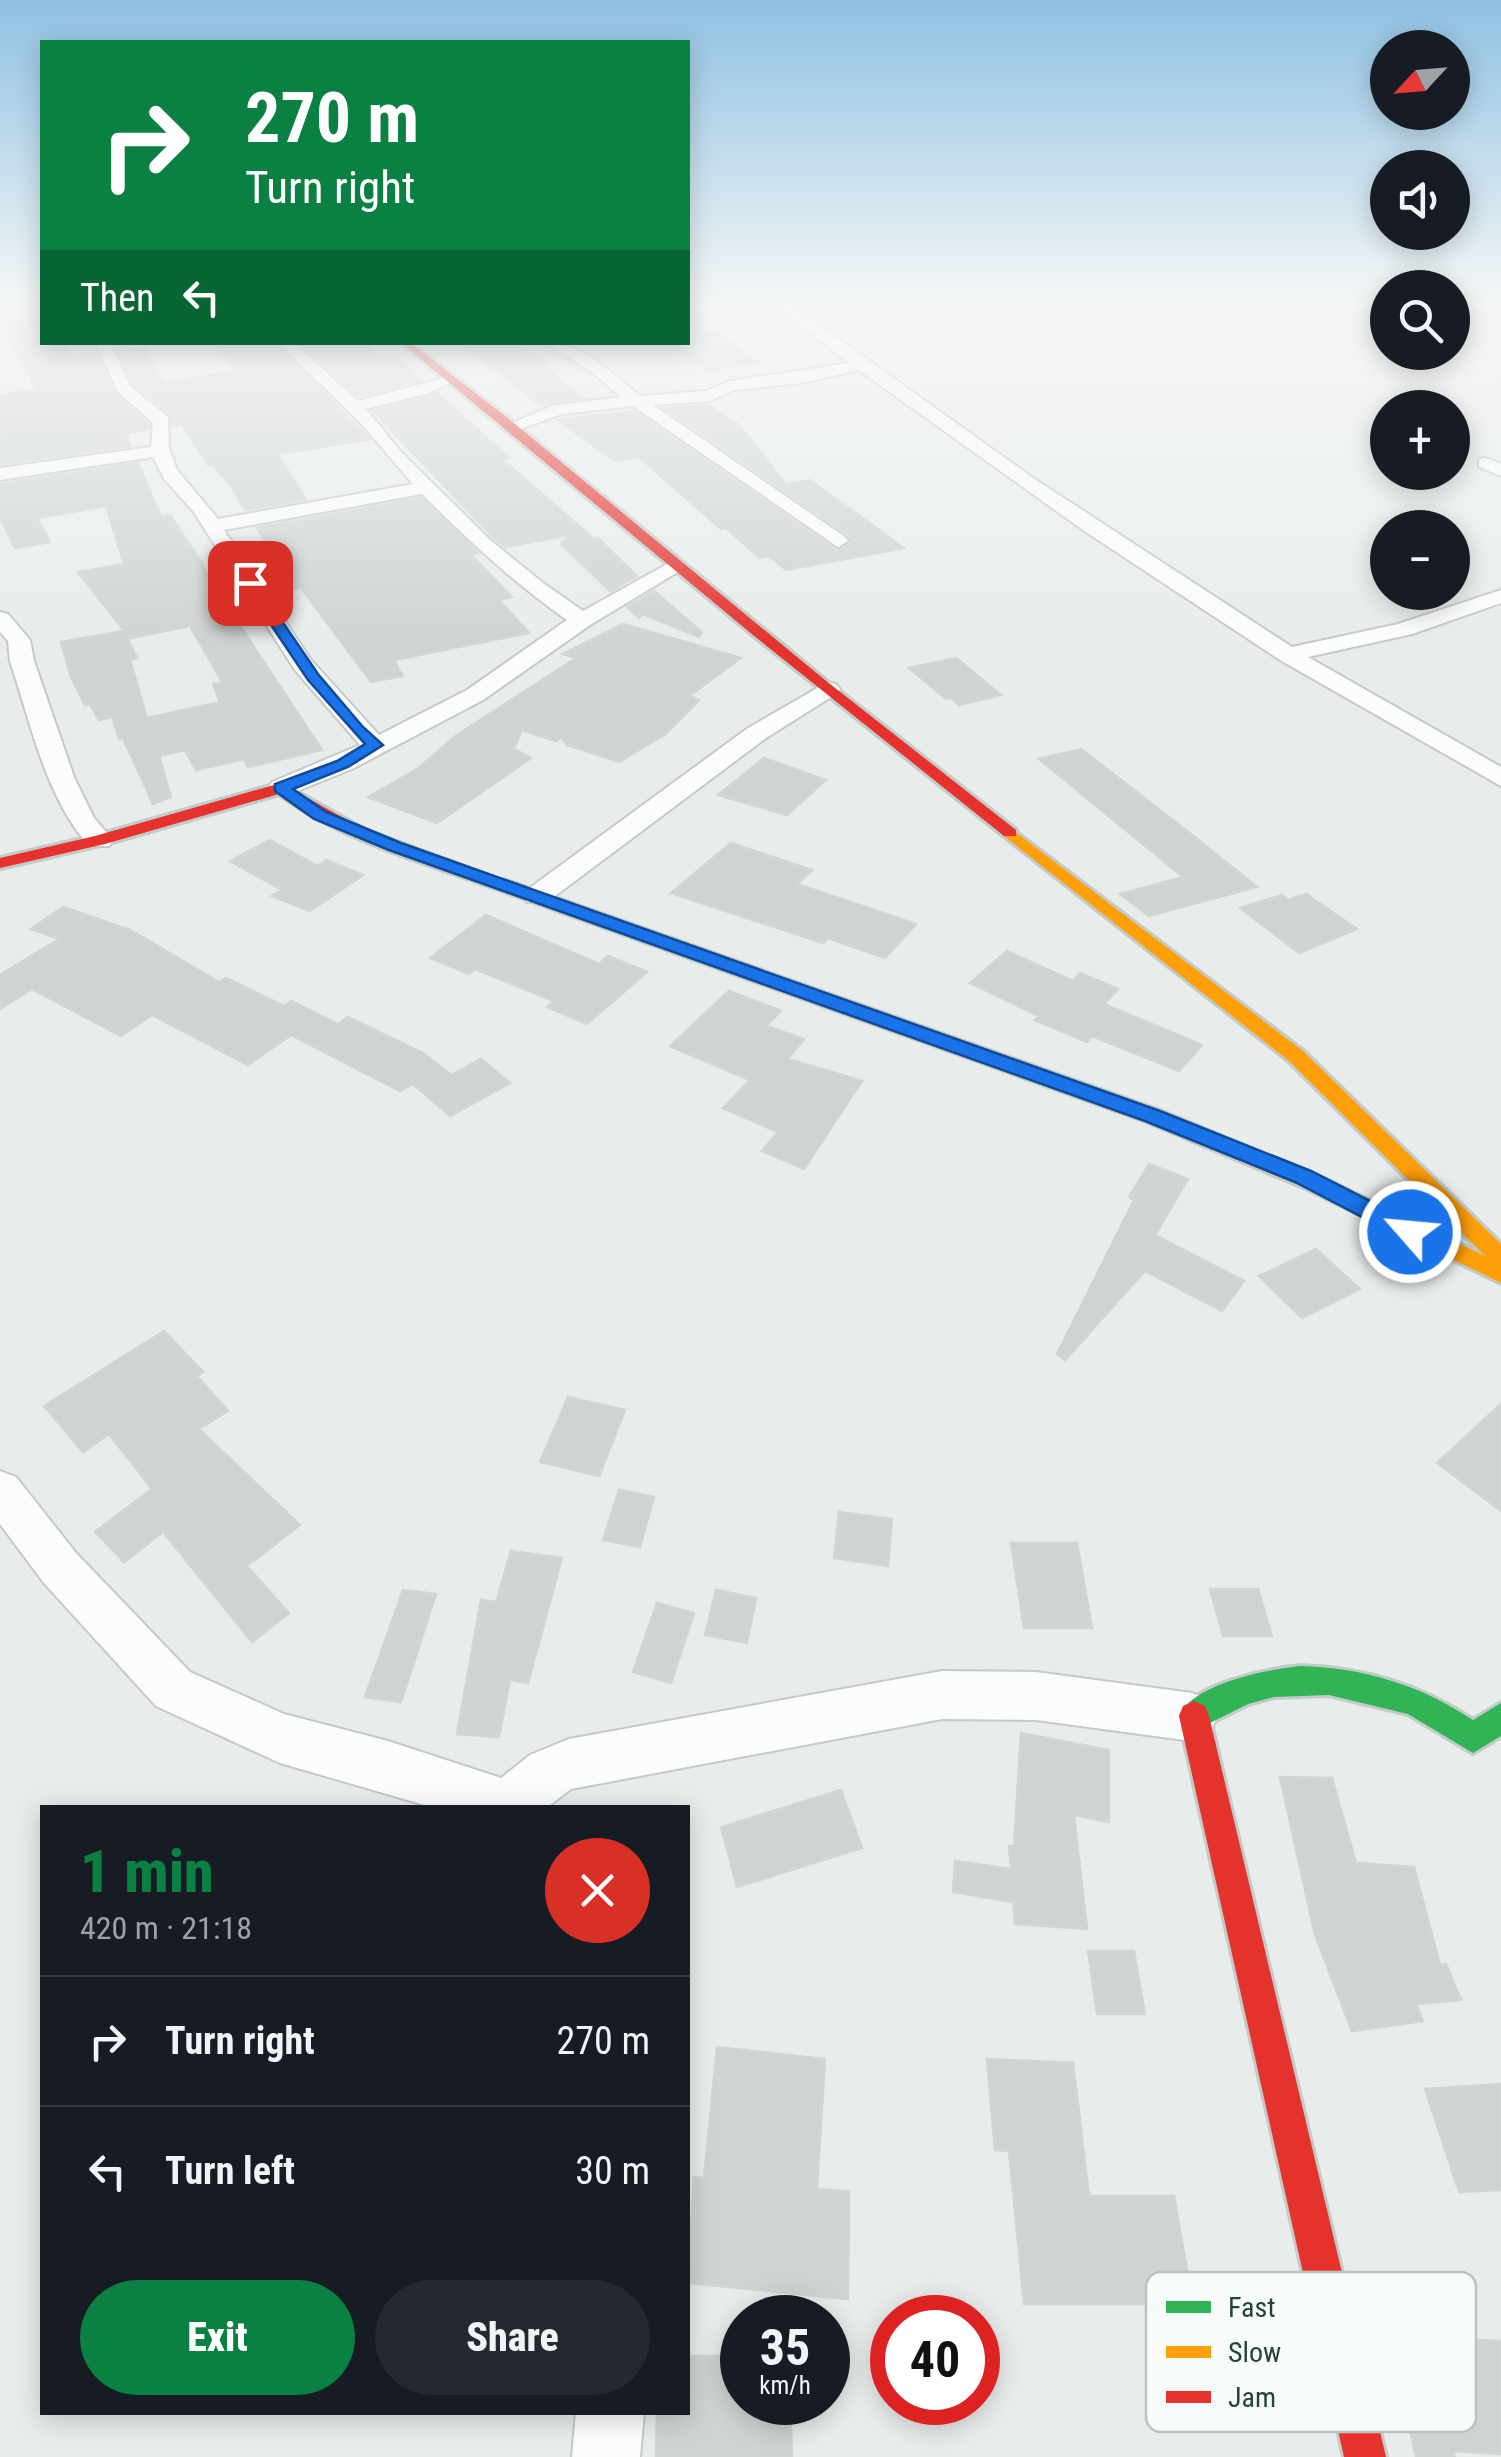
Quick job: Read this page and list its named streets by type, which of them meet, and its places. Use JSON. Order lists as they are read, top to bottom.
{
  "legend": ["Fast", "Slow", "Jam"],
  "north": "bottom left",
  "page": {
    "map_buttons": ["+", "−"],
    "turn": ["270 m", "Turn right"],
    "then": "Then",
    "heading": ["1 min", "420 m · 21:18"],
    "list": [
      {
        "name": "Turn right",
        "value": "270 m"
      },
      {
        "name": "Turn left",
        "value": "30 m"
      }
    ],
    "buttons": ["Exit", "Share"],
    "speed": "35 km/h",
    "limit": "40"
  }
}
